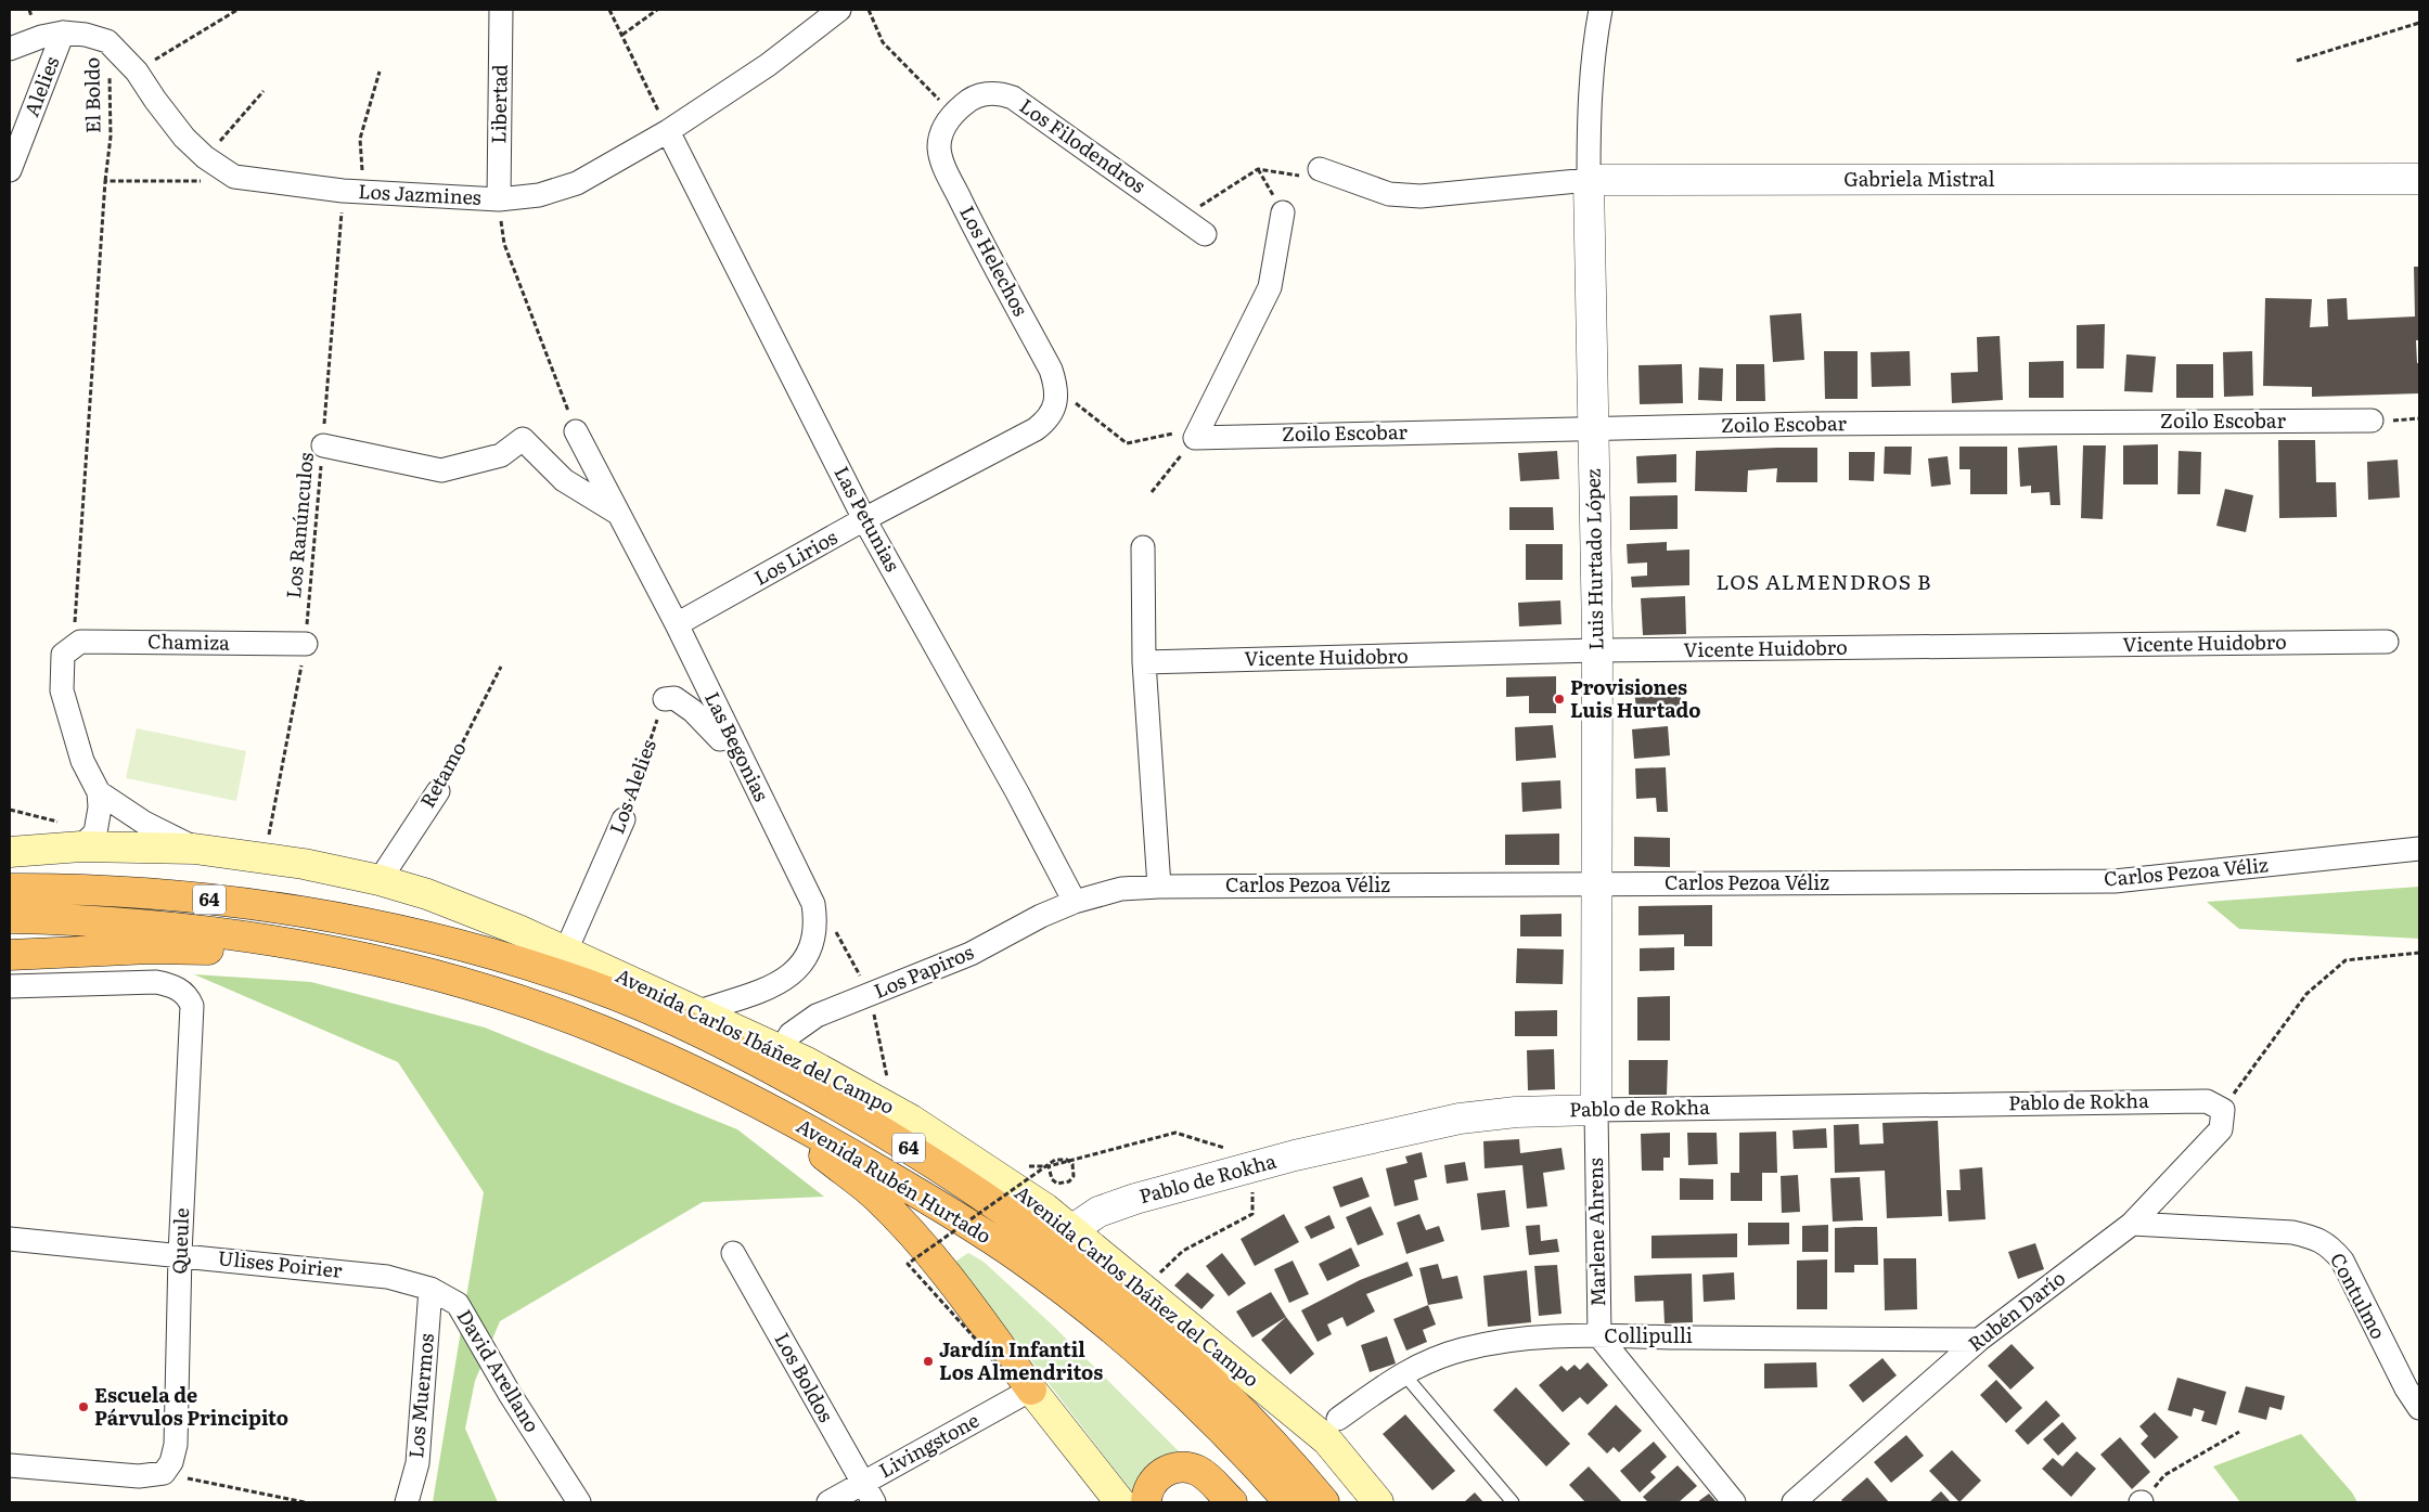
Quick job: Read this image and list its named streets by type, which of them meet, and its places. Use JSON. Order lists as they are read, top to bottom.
{
  "streets": {
    "highway": ["64", "Avenida Rubén Hurtado"],
    "main road": ["Avenida Carlos Ibáñez del Campo"],
    "street": [
      "Alelies",
      "Libertad",
      "Los Filodendros",
      "Gabriela Mistral",
      "Los Jazmines",
      "Los Helechos",
      "Zoilo Escobar",
      "Las Petunias",
      "Los Lirios",
      "Luis Hurtado López",
      "Chamiza",
      "Vicente Huidobro",
      "Las Begonias",
      "Retamo",
      "Los Alelies",
      "Carlos Pezoa Véliz",
      "Los Papiros",
      "Pablo de Rokha",
      "Marlene Ahrens",
      "Queule",
      "Ulises Poirier",
      "Contulmo",
      "Rubén Darío",
      "Collipulli",
      "David Arellano",
      "Los Boldos",
      "Los Muermos",
      "Livingstone"
    ],
    "path": ["El Boldo", "Los Ranúnculos"]
  },
  "crossings": [
    ["El Boldo", "Los Jazmines"],
    ["El Boldo", "Chamiza"],
    ["Libertad", "Los Jazmines"],
    ["Los Filodendros", "Los Helechos"],
    ["Gabriela Mistral", "Luis Hurtado López"],
    ["Los Jazmines", "Las Petunias"],
    ["Los Jazmines", "Los Ranúnculos"],
    ["Los Helechos", "Los Lirios"],
    ["Zoilo Escobar", "Luis Hurtado López"],
    ["Las Petunias", "Los Lirios"],
    ["Las Petunias", "Carlos Pezoa Véliz"],
    ["Las Petunias", "Los Papiros"],
    ["Los Ranúnculos", "Chamiza"],
    ["Los Ranúnculos", "Avenida Carlos Ibáñez del Campo"],
    ["Los Lirios", "Las Begonias"],
    ["Luis Hurtado López", "Vicente Huidobro"],
    ["Luis Hurtado López", "Carlos Pezoa Véliz"],
    ["Luis Hurtado López", "Pablo de Rokha"],
    ["Luis Hurtado López", "Marlene Ahrens"],
    ["Las Begonias", "Avenida Carlos Ibáñez del Campo"],
    ["Retamo", "Avenida Carlos Ibáñez del Campo"],
    ["Los Alelies", "Avenida Carlos Ibáñez del Campo"],
    ["Carlos Pezoa Véliz", "Los Papiros"],
    ["64", "Avenida Rubén Hurtado"],
    ["Los Papiros", "Avenida Carlos Ibáñez del Campo"],
    ["Avenida Carlos Ibáñez del Campo", "Pablo de Rokha"],
    ["Pablo de Rokha", "Marlene Ahrens"],
    ["Pablo de Rokha", "Rubén Darío"],
    ["Marlene Ahrens", "Collipulli"],
    ["Queule", "Ulises Poirier"],
    ["Ulises Poirier", "David Arellano"],
    ["Contulmo", "Rubén Darío"],
    ["Rubén Darío", "Collipulli"],
    ["David Arellano", "Los Muermos"],
    ["Los Boldos", "Livingstone"]
  ],
  "districts": ["LOS ALMENDROS B"],
  "places": ["Provisiones Luis Hurtado", "Jardín Infantil Los Almendritos", "Escuela de Párvulos Principito"]
}
